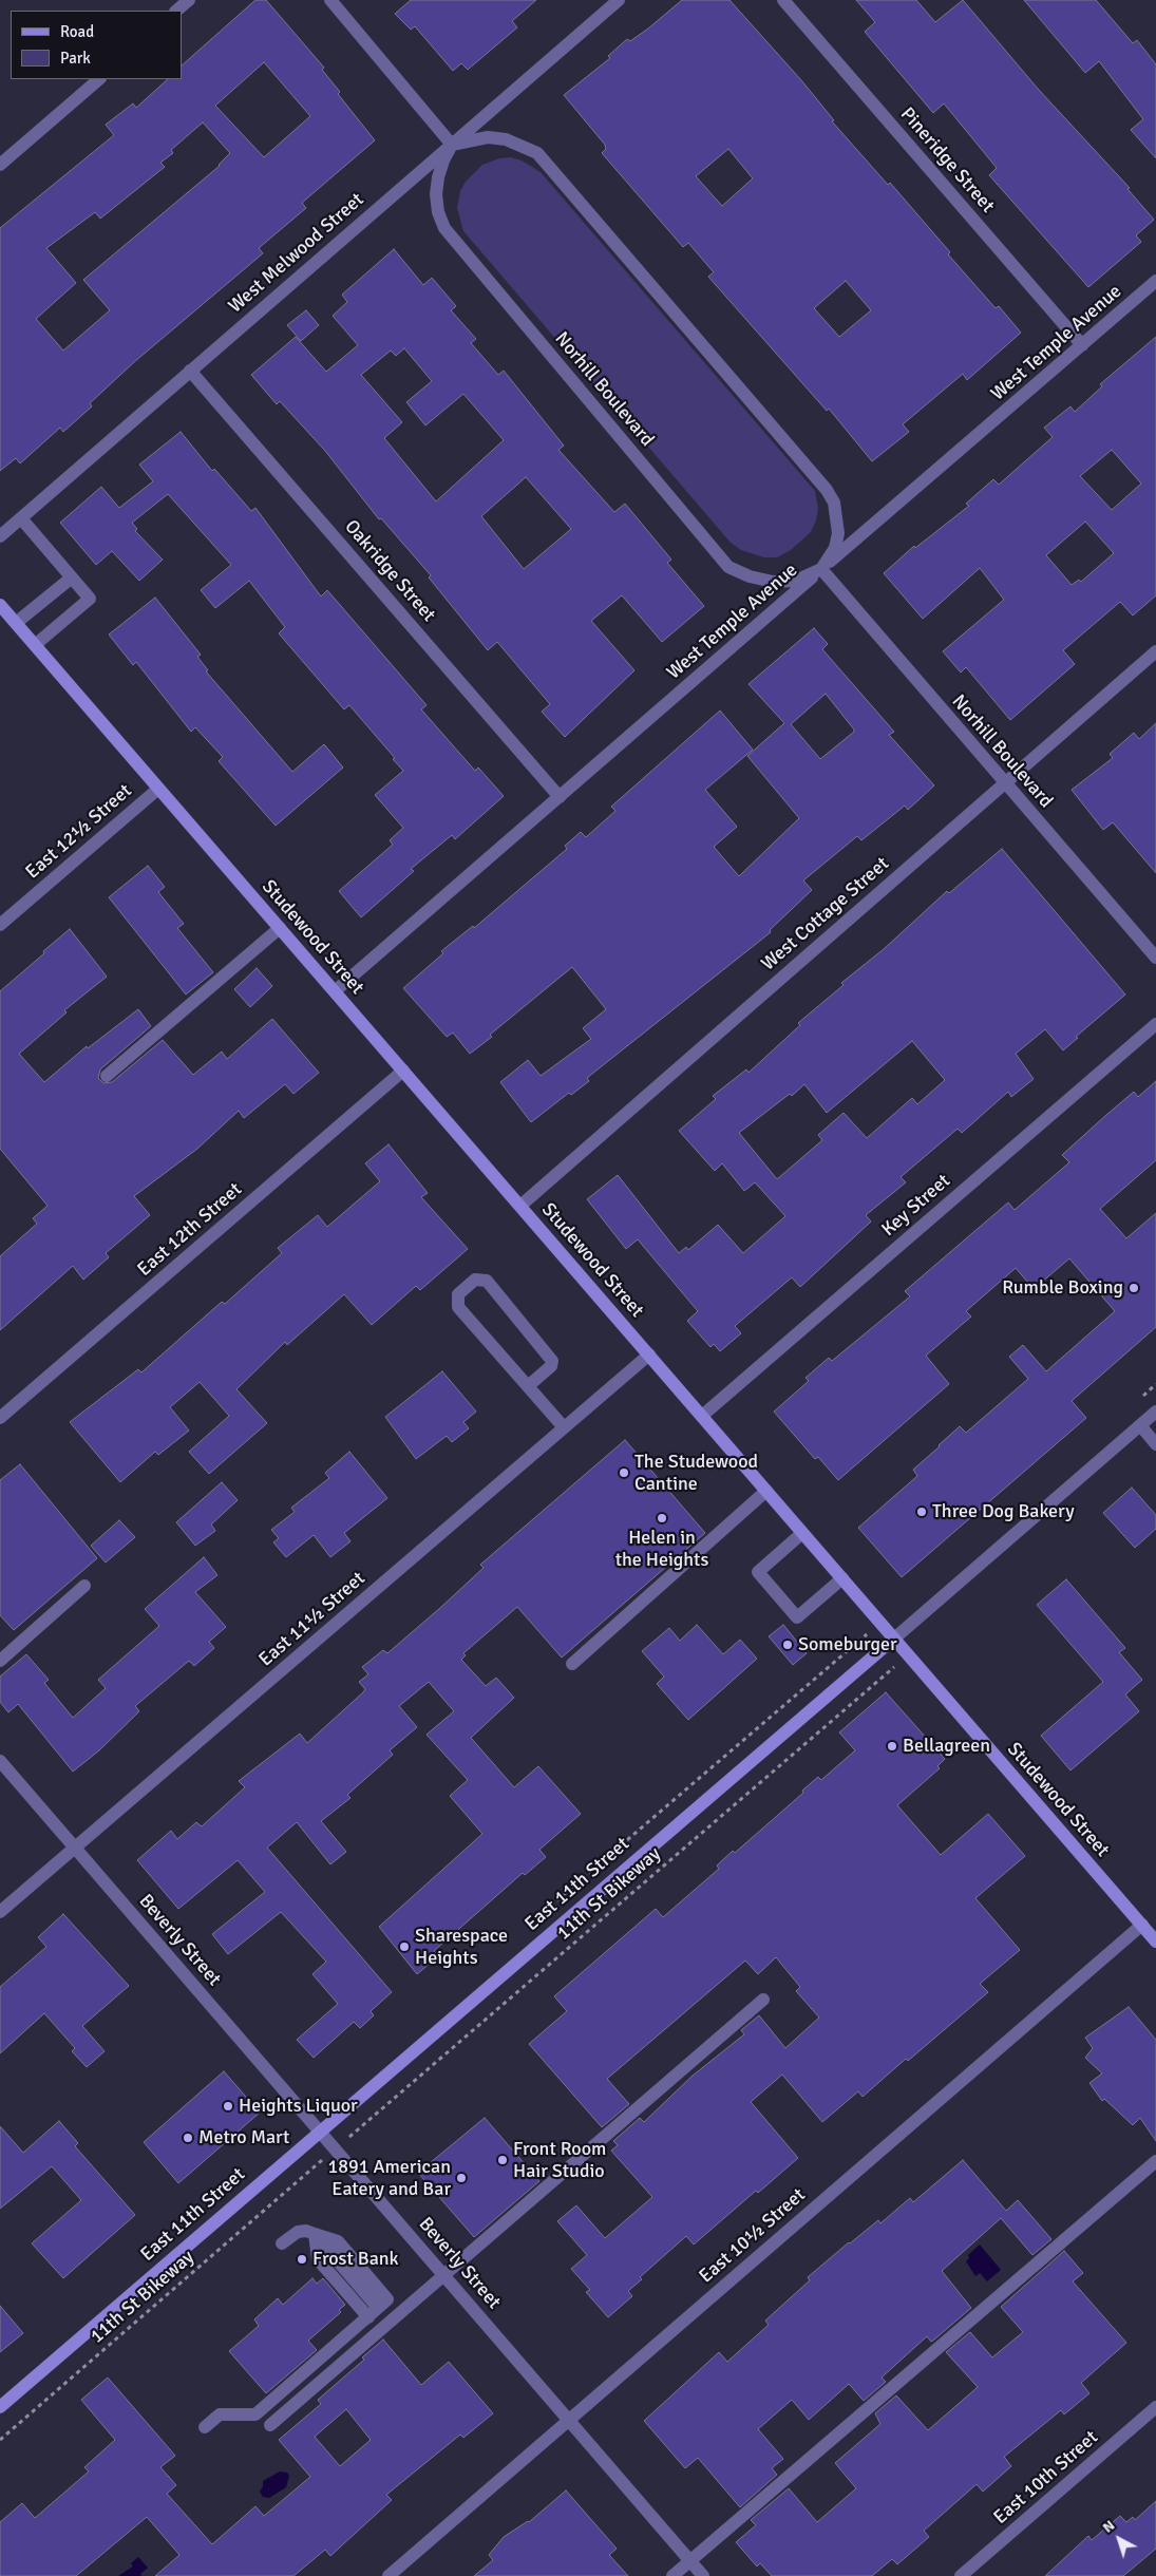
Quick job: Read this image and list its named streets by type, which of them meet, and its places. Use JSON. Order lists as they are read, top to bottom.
{
  "streets": {
    "main road": ["Studewood Street", "East 11th Street"],
    "street": [
      "Pineridge Street",
      "West Melwood Street",
      "West Temple Avenue",
      "Norhill Boulevard",
      "Oakridge Street",
      "East 12½ Street",
      "West Cottage Street",
      "Key Street",
      "East 12th Street",
      "East 11½ Street",
      "Beverly Street",
      "East 10½ Street",
      "East 10th Street"
    ],
    "path": ["11th St Bikeway"]
  },
  "crossings": [
    ["Pineridge Street", "West Temple Avenue"],
    ["West Melwood Street", "Norhill Boulevard"],
    ["West Melwood Street", "Oakridge Street"],
    ["West Temple Avenue", "Norhill Boulevard"],
    ["West Temple Avenue", "Oakridge Street"],
    ["West Temple Avenue", "Studewood Street"],
    ["Norhill Boulevard", "West Cottage Street"],
    ["East 12½ Street", "Studewood Street"],
    ["West Cottage Street", "Studewood Street"],
    ["Studewood Street", "Key Street"],
    ["Studewood Street", "East 12th Street"],
    ["Studewood Street", "East 11½ Street"],
    ["Studewood Street", "East 11th Street"],
    ["Studewood Street", "East 10½ Street"],
    ["East 11½ Street", "Beverly Street"],
    ["East 11th Street", "Beverly Street"],
    ["Beverly Street", "East 10½ Street"]
  ],
  "places": [
    "Rumble Boxing",
    "The Studewood Cantine",
    "Three Dog Bakery",
    "Helen in the Heights",
    "Someburger",
    "Bellagreen",
    "Sharespace Heights",
    "Heights Liquor",
    "Metro Mart",
    "Front Room Hair Studio",
    "1891 American Eatery and Bar",
    "Frost Bank"
  ],
  "legend": ["Road", "Park"],
  "north": "top left"
}
